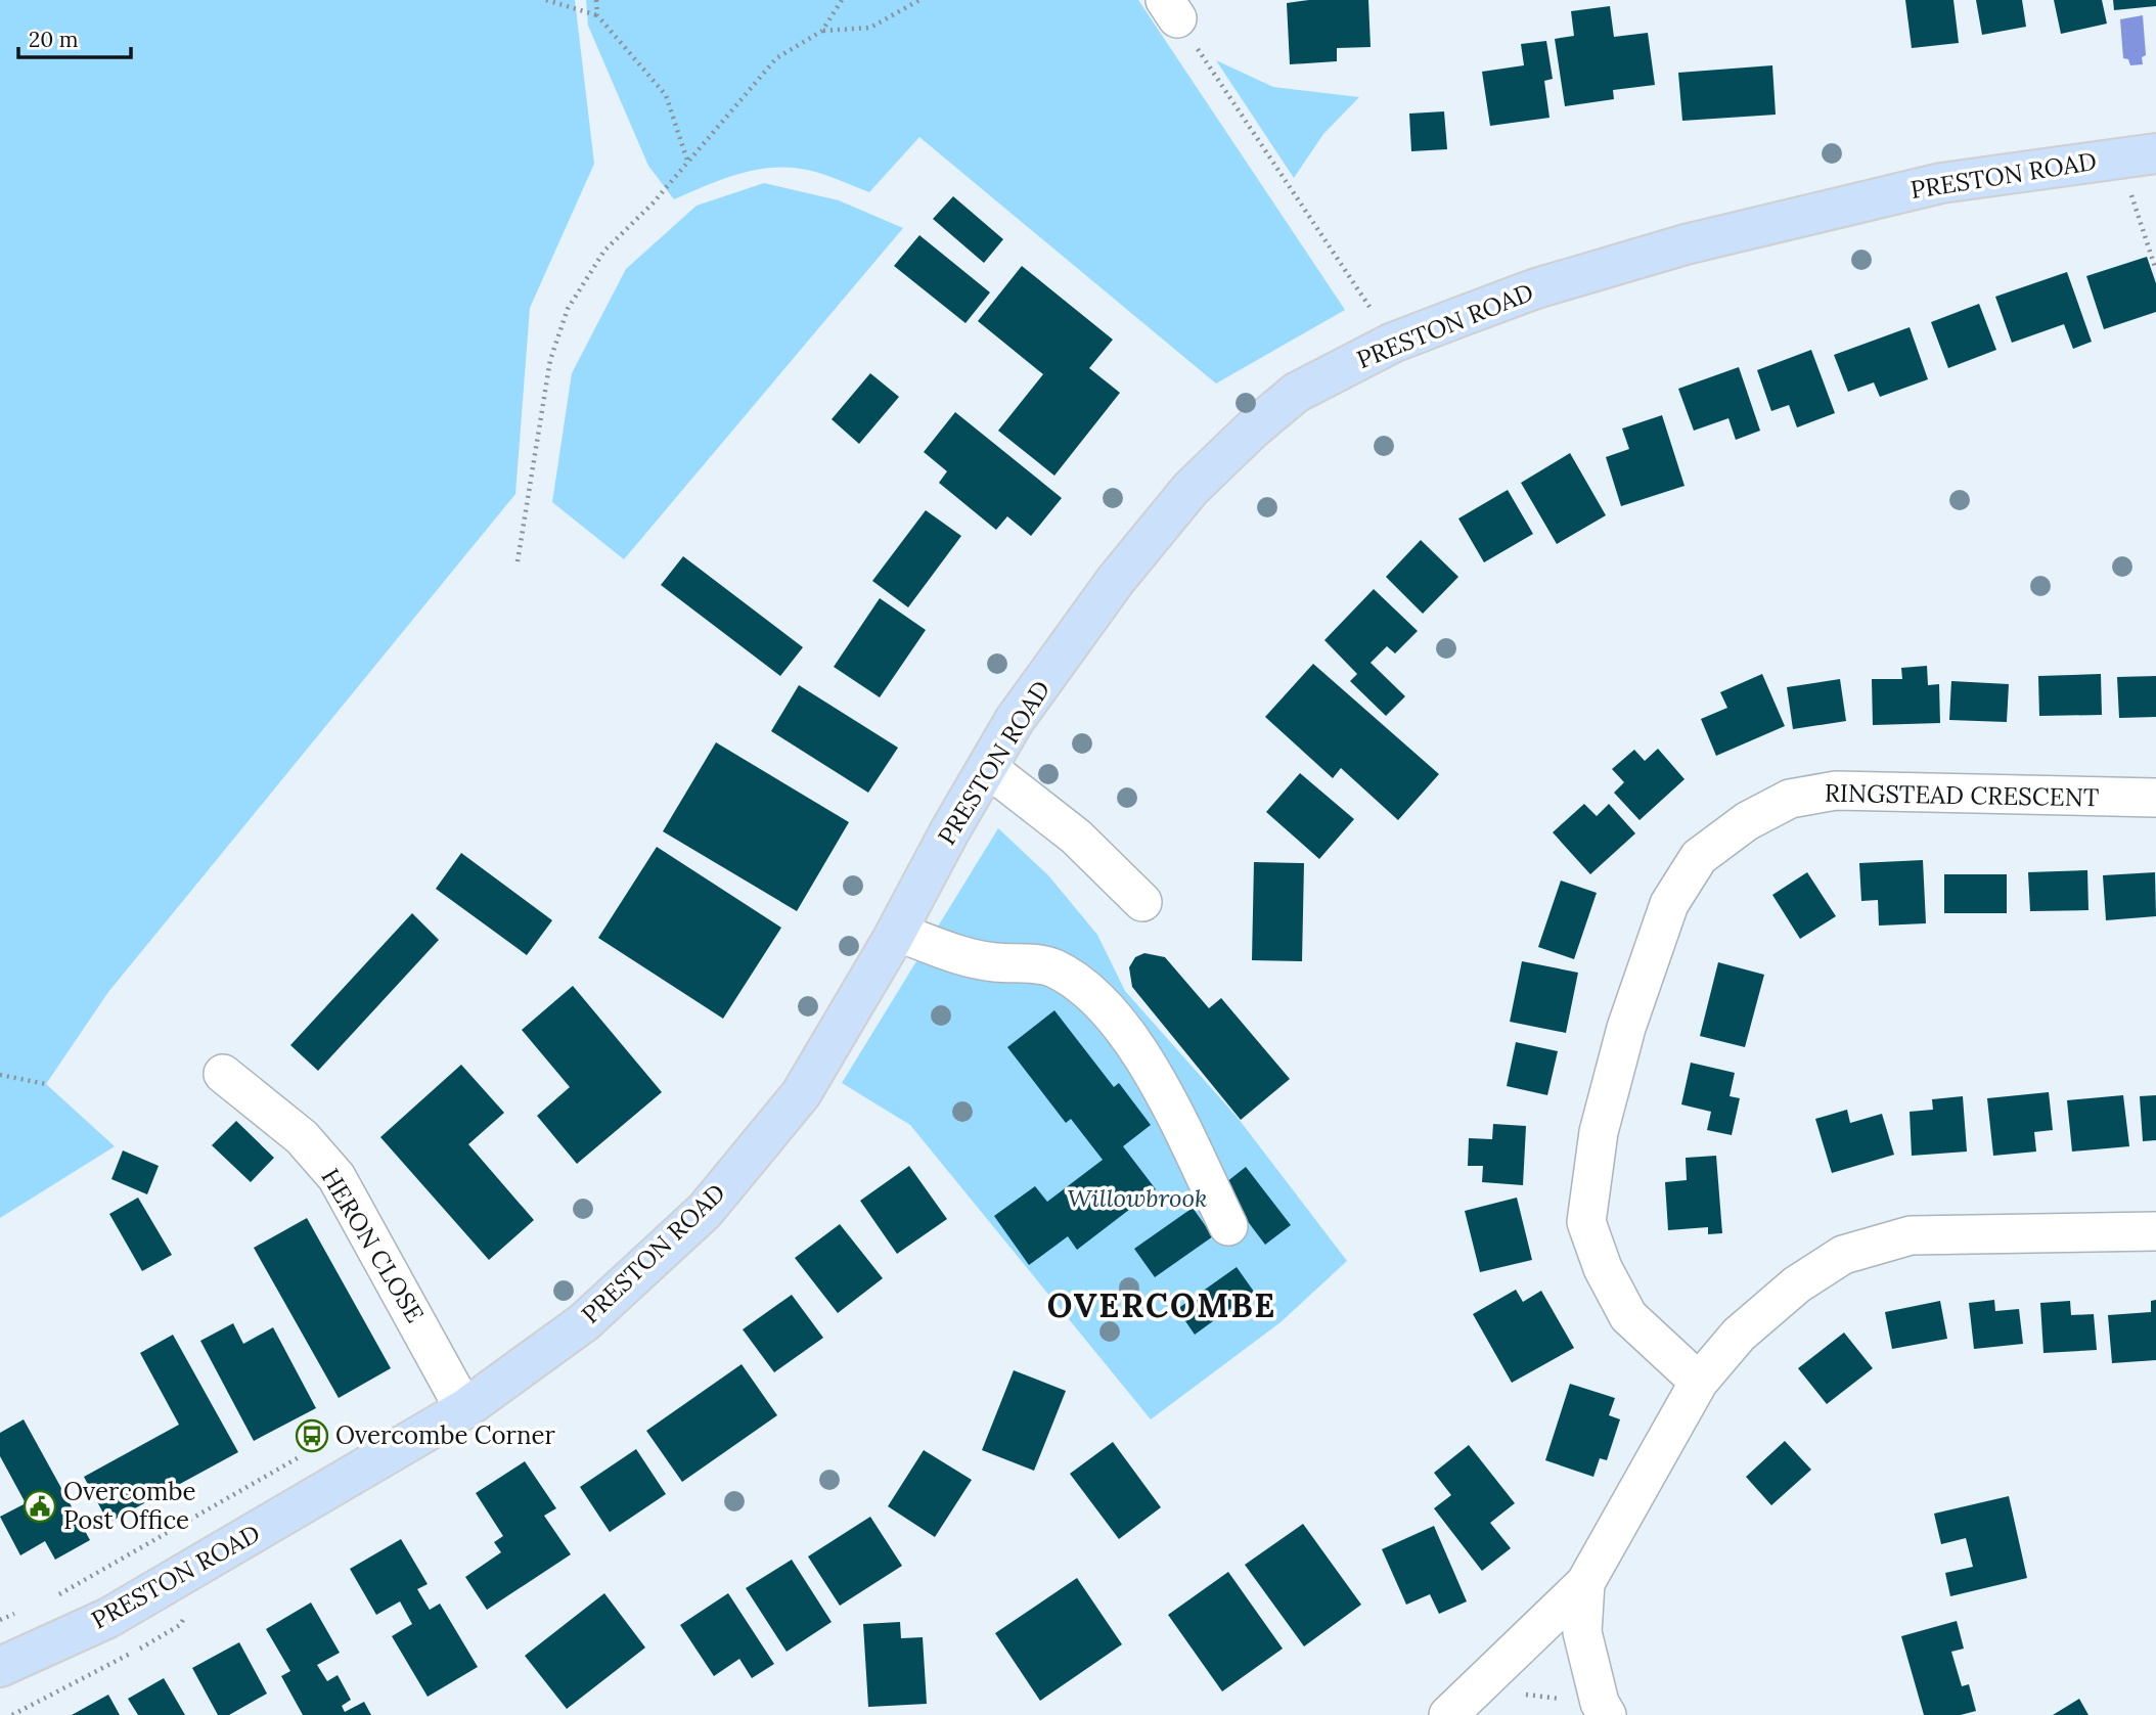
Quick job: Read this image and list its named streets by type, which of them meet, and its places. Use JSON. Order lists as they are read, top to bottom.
{
  "streets": {
    "main road": ["PRESTON ROAD"],
    "street": ["RINGSTEAD CRESCENT", "HERON CLOSE"]
  },
  "crossings": [
    ["PRESTON ROAD", "HERON CLOSE"]
  ],
  "districts": ["OVERCOMBE"],
  "parks": ["Willowbrook"],
  "places": {
    "bus stop": ["Overcombe Corner"],
    "public building": ["Overcombe Post Office"]
  },
  "scale_bar": "20 m"
}
